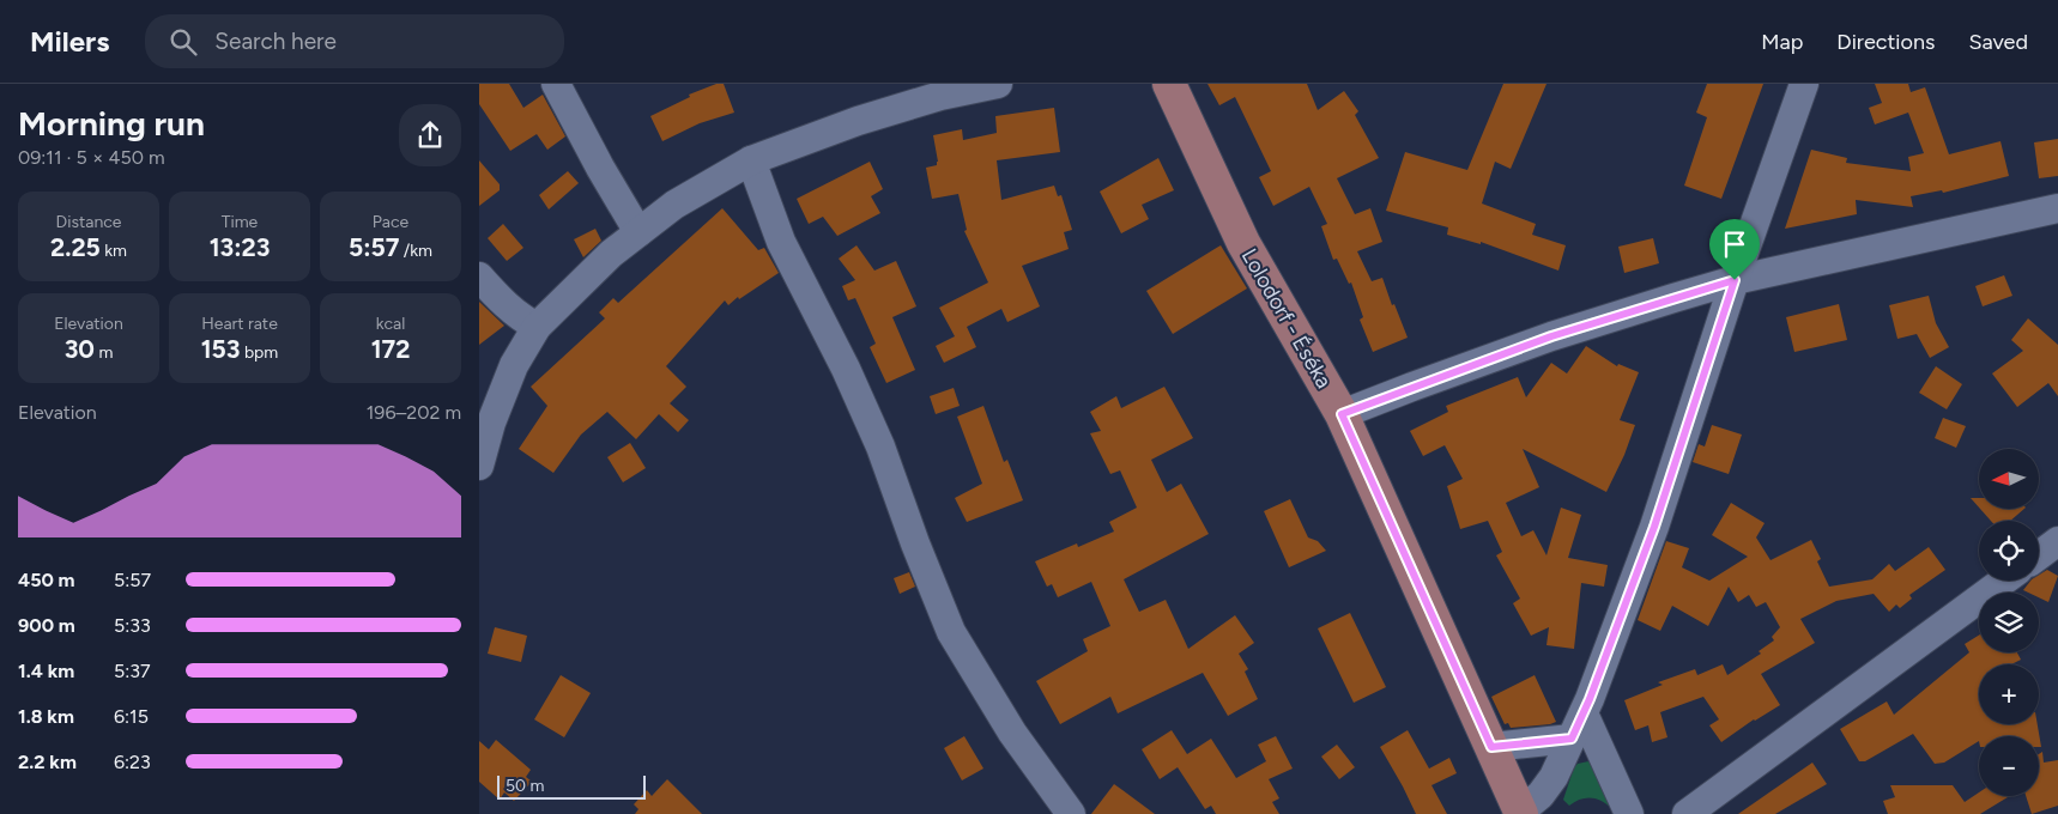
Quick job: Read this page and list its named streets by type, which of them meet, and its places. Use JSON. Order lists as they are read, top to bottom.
{
  "streets": {
    "main road": ["Lolodorf - Éséka"]
  },
  "scale_bar": "50 m",
  "north": "left",
  "page": {
    "header": "Milers",
    "search": "Search here",
    "nav": ["Map", "Directions", "Saved"],
    "heading": ["Morning run", "09:11 · 5 × 450 m"],
    "stats": [
      ["Distance", "2.25 km"],
      ["Time", "13:23"],
      ["Pace", "5:57 /km"],
      ["Elevation", "30 m"],
      ["Heart rate", "153 bpm"],
      ["kcal", "172"]
    ],
    "chart": ["Elevation", "196–202 m"],
    "map_buttons": ["+", "−"],
    "list": [
      {
        "name": "450 m",
        "note": "5:57"
      },
      {
        "name": "900 m",
        "note": "5:33"
      },
      {
        "name": "1.4 km",
        "note": "5:37"
      },
      {
        "name": "1.8 km",
        "note": "6:15"
      },
      {
        "name": "2.2 km",
        "note": "6:23"
      }
    ],
    "scale": "50 m"
  }
}
